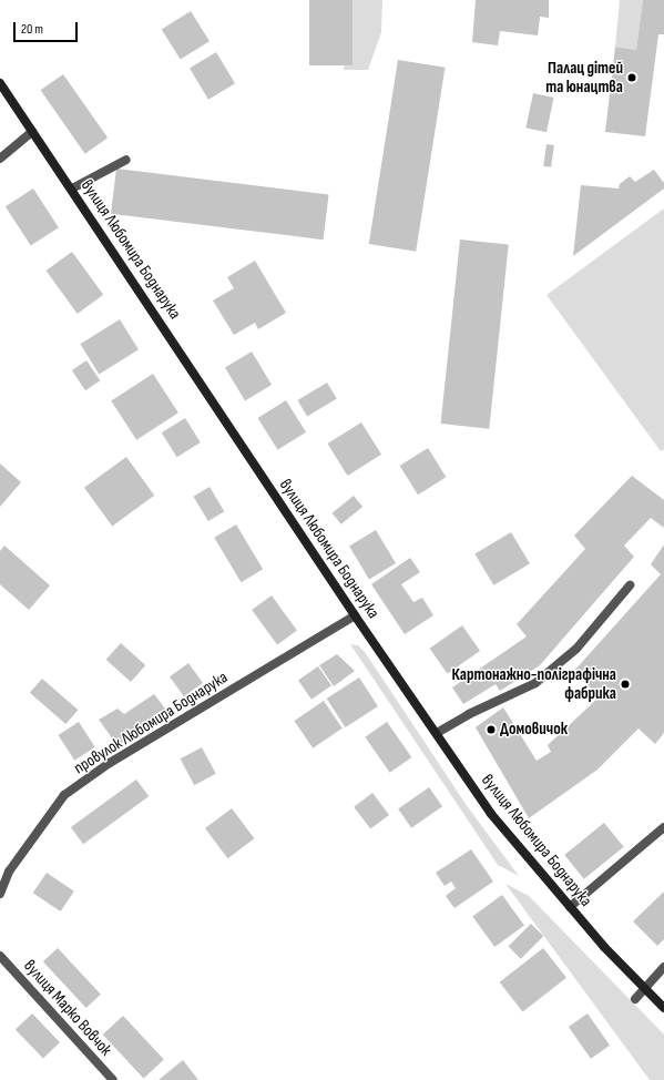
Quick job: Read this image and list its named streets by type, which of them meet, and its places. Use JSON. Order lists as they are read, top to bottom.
{
  "streets": {
    "street": ["вулиця Любомира Боднарука", "провулок Любомира Боднарука", "вулиця Марко Вовчок"]
  },
  "crossings": [
    ["вулиця Любомира Боднарука", "провулок Любомира Боднарука"]
  ],
  "places": ["Палац дітей та юнацтва", "Картонажно-поліграфічна фабрика", "Домовичок"],
  "scale_bar": "20 m"
}
